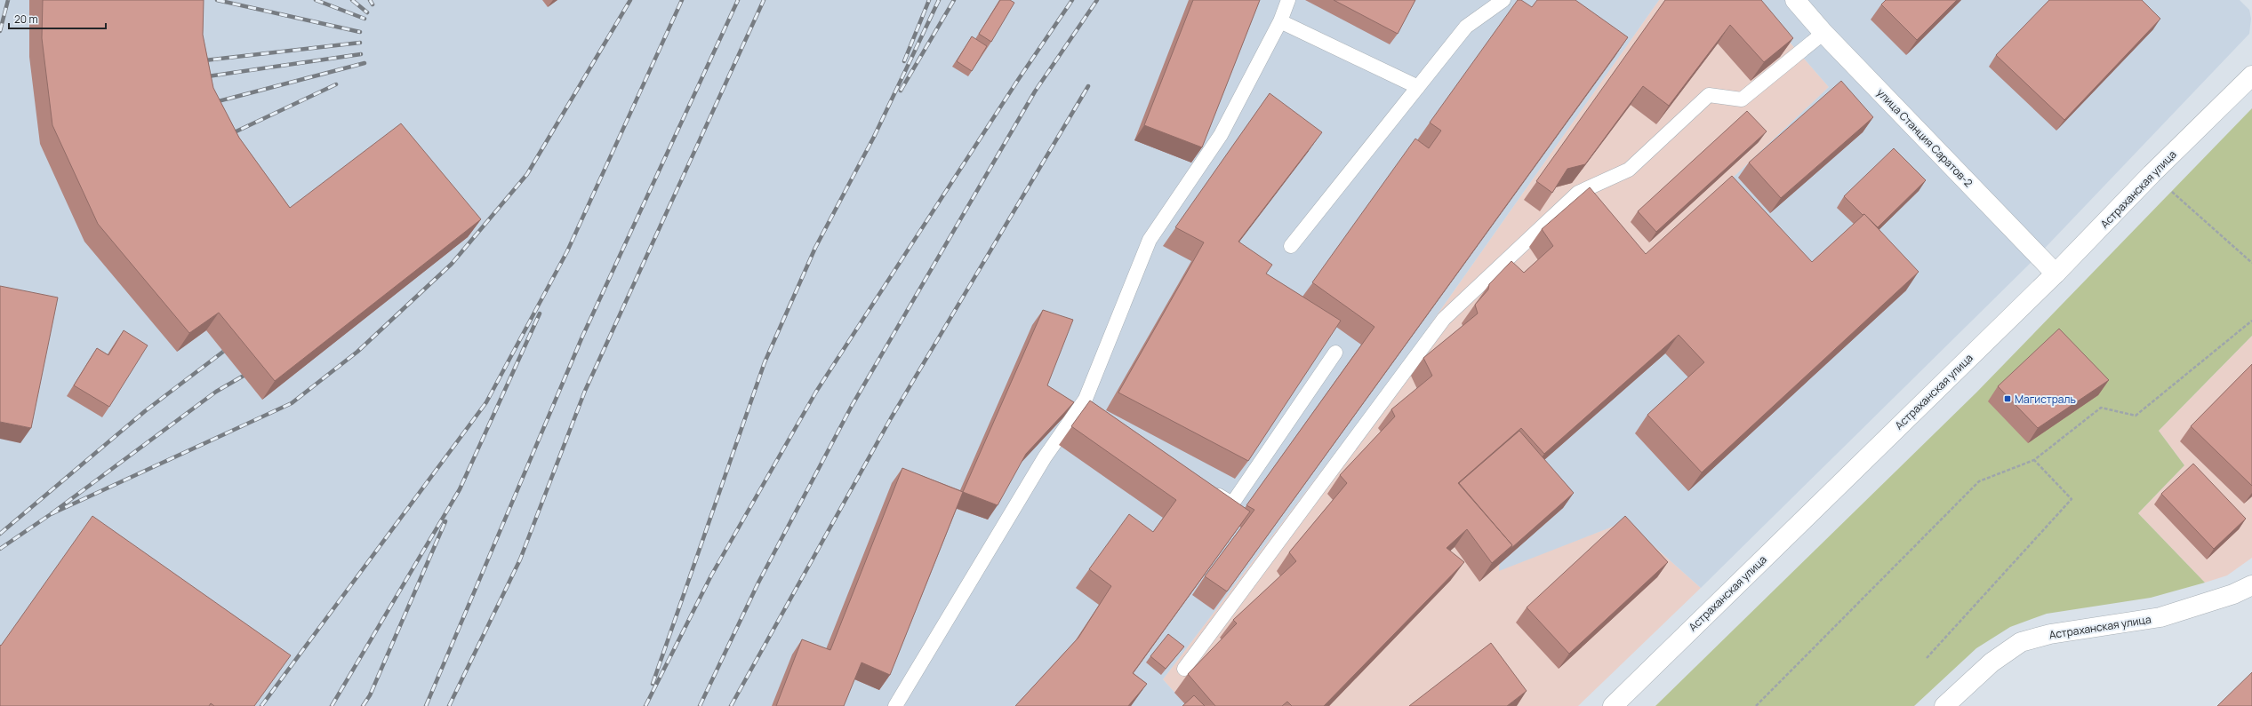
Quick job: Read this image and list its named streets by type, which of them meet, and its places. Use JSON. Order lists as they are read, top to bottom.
{
  "streets": {
    "main road": ["улица Станция Саратов-2", "Астраханская улица"]
  },
  "crossings": [
    ["улица Станция Саратов-2", "Астраханская улица"]
  ],
  "places": {
    "transit": ["Магистраль"]
  },
  "scale_bar": "20 m"
}
